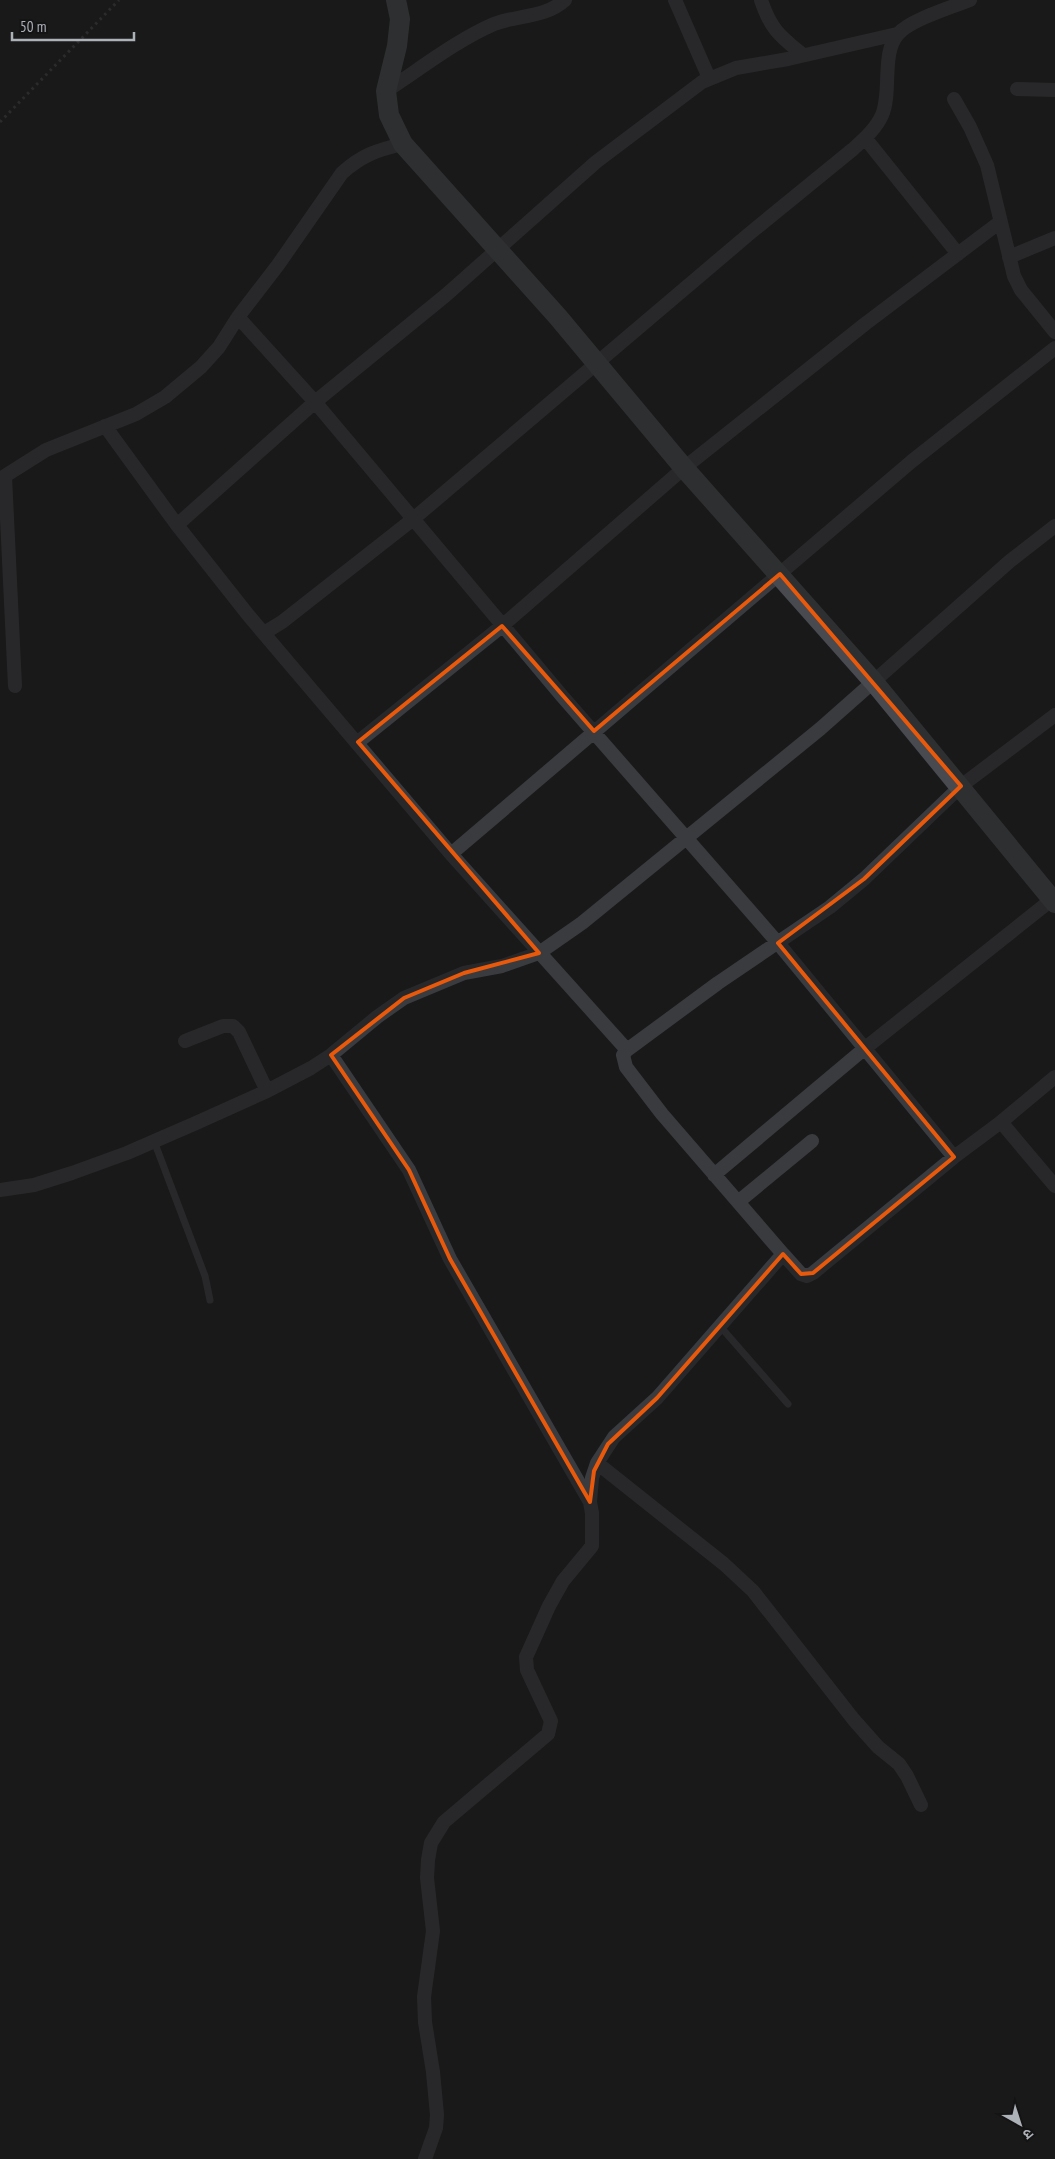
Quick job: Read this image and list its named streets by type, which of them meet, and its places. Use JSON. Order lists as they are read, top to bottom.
{
  "scale_bar": "50 m",
  "north": "bottom right"
}
